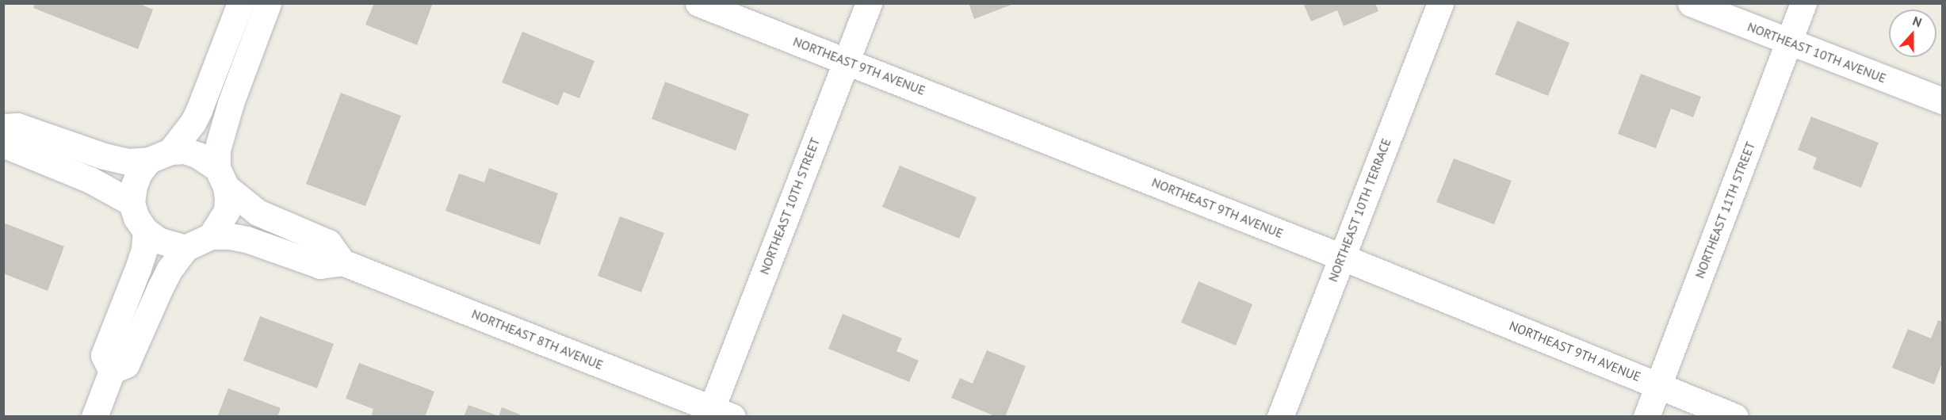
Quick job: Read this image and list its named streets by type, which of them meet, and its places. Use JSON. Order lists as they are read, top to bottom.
{
  "streets": {
    "street": [
      "NORTHEAST 10TH AVENUE",
      "NORTHEAST 9TH AVENUE",
      "NORTHEAST 10TH STREET",
      "NORTHEAST 10TH TERRACE",
      "NORTHEAST 11TH STREET",
      "NORTHEAST 8TH AVENUE"
    ]
  },
  "crossings": [
    ["NORTHEAST 10TH AVENUE", "NORTHEAST 11TH STREET"],
    ["NORTHEAST 9TH AVENUE", "NORTHEAST 10TH STREET"],
    ["NORTHEAST 9TH AVENUE", "NORTHEAST 10TH TERRACE"],
    ["NORTHEAST 9TH AVENUE", "NORTHEAST 11TH STREET"],
    ["NORTHEAST 10TH STREET", "NORTHEAST 8TH AVENUE"]
  ],
  "north": "top"
}
